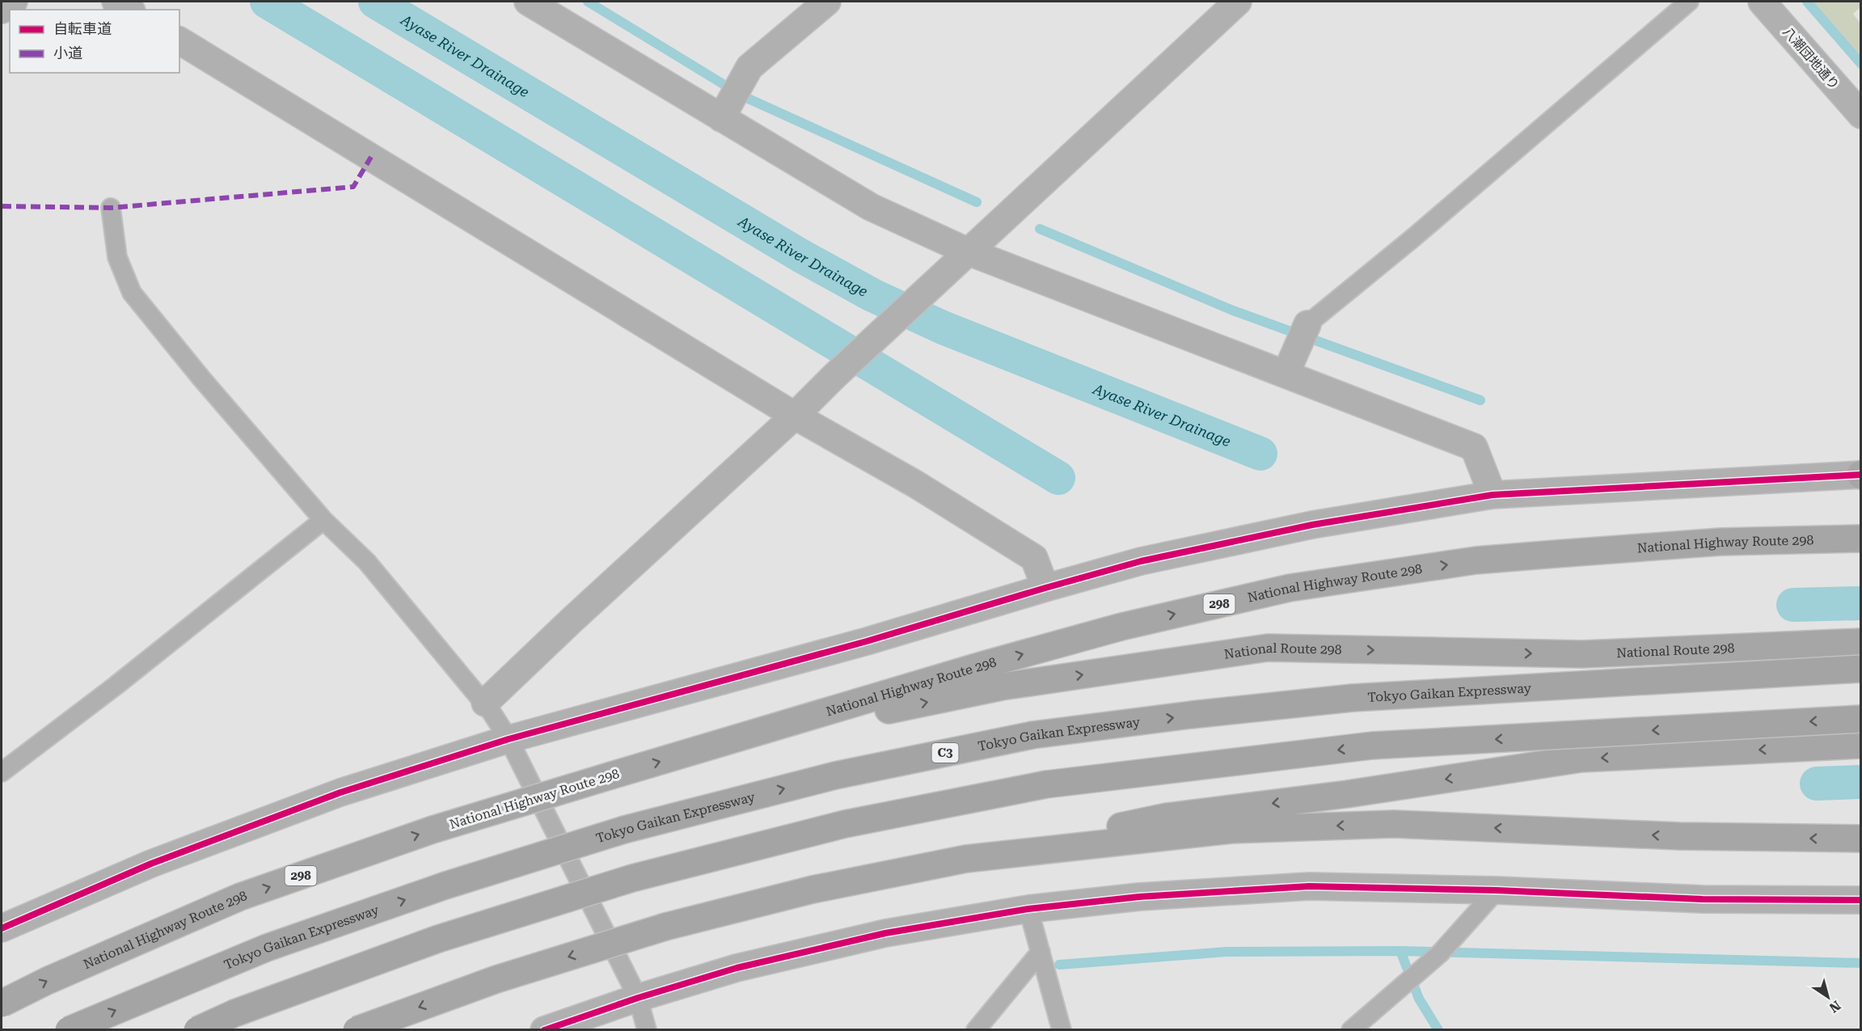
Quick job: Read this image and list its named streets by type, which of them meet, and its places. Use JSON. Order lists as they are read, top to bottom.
{
  "streets": {
    "highway": [
      "National Highway Route 298",
      "298",
      "National Route 298",
      "Tokyo Gaikan Expressway",
      "C3"
    ],
    "street": ["八潮団地通り"]
  },
  "crossings": [
    ["National Highway Route 298", "National Route 298"]
  ],
  "water": ["Ayase River Drainage"],
  "legend": ["自転車道", "小道"],
  "north": "bottom right"
}
